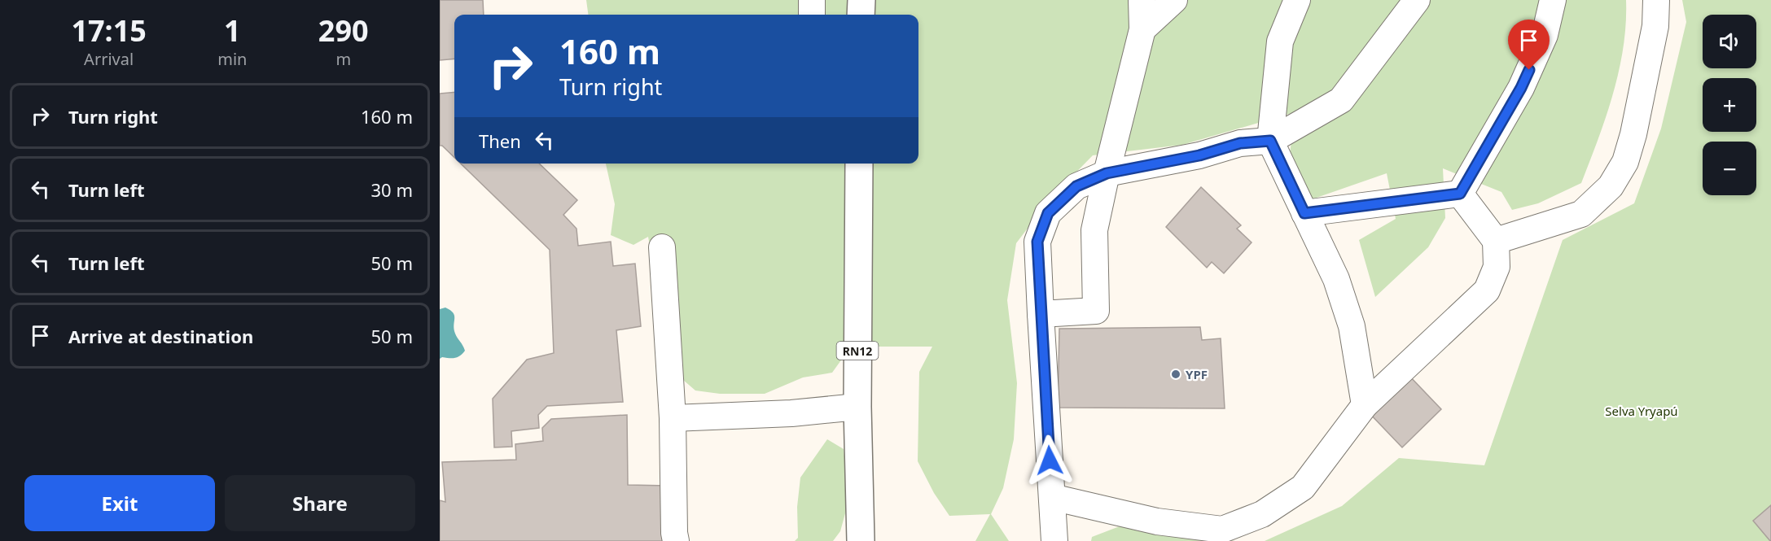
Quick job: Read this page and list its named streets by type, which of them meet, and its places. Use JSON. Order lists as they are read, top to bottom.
{
  "streets": {
    "highway": ["RN12"]
  },
  "parks": ["Selva Yryapú"],
  "places": ["YPF"],
  "page": {
    "eta": [
      "17:15",
      "Arrival",
      "1",
      "min",
      "290",
      "m"
    ],
    "map_buttons": ["+", "−"],
    "turn": ["160 m", "Turn right"],
    "list": [
      {
        "name": "Turn right",
        "value": "160 m"
      },
      {
        "name": "Turn left",
        "value": "30 m"
      },
      {
        "name": "Turn left",
        "value": "50 m"
      },
      {
        "name": "Arrive at destination",
        "value": "50 m"
      }
    ],
    "then": "Then",
    "buttons": ["Exit", "Share"]
  }
}
